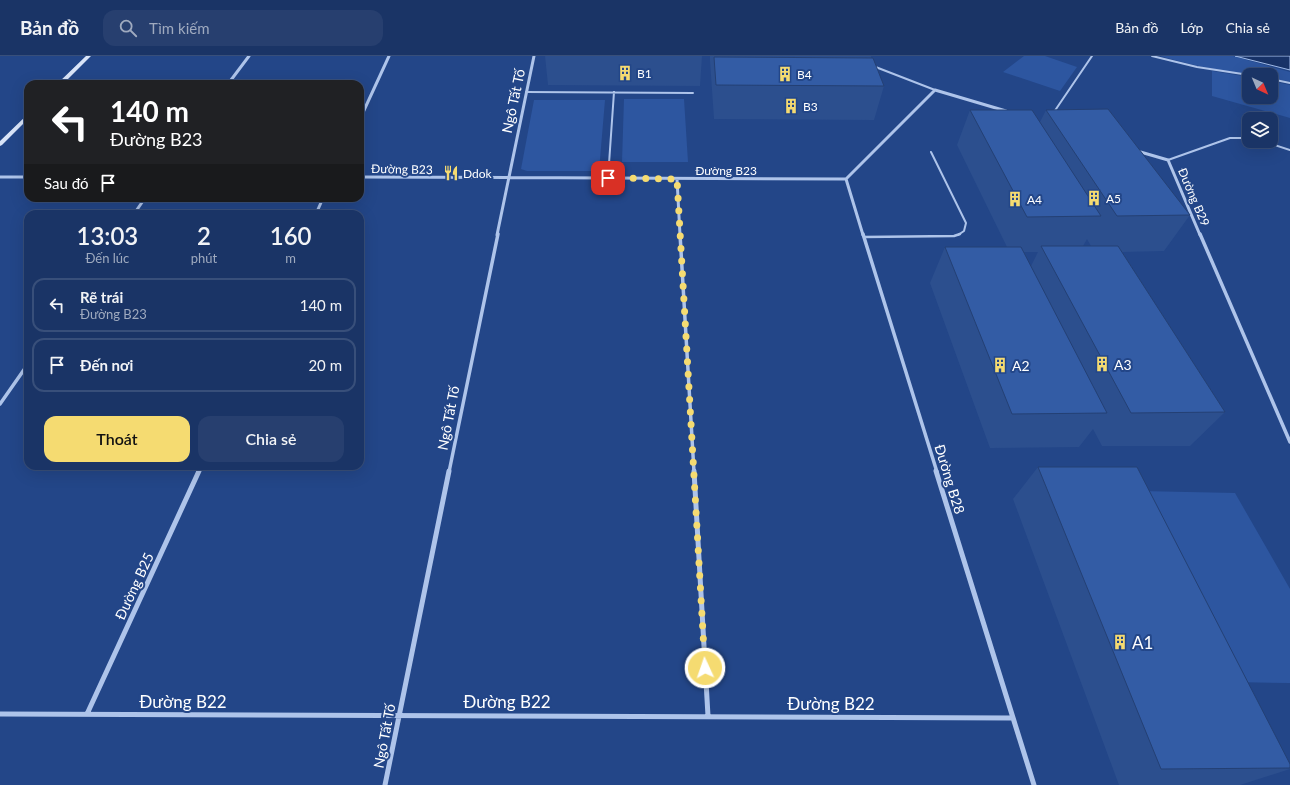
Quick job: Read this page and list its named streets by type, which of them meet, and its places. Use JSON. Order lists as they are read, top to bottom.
{
  "streets": {
    "street": [
      "Ngô Tất Tố",
      "Đường B23",
      "Đường B29",
      "Đường B28",
      "Đường B25",
      "Đường B22"
    ]
  },
  "crossings": [
    ["Ngô Tất Tố", "Đường B23"],
    ["Ngô Tất Tố", "Đường B22"],
    ["Đường B23", "Đường B28"],
    ["Đường B28", "Đường B22"],
    ["Đường B25", "Đường B22"]
  ],
  "places": {
    "building": [
      "B1",
      "B4",
      "B3",
      "A5",
      "A4",
      "A3",
      "A2",
      "A1"
    ],
    "restaurant": ["Ddok"]
  },
  "north": "bottom right",
  "page": {
    "header": "Bản đồ",
    "search": "Tìm kiếm",
    "nav": ["Bản đồ", "Lớp", "Chia sẻ"],
    "turn": ["140 m", "Đường B23"],
    "then": "Sau đó",
    "eta": [
      "13:03",
      "Đến lúc",
      "2",
      "phút",
      "160",
      "m"
    ],
    "list": [
      {
        "name": "Rẽ trái",
        "note": "Đường B23",
        "value": "140 m"
      },
      {
        "name": "Đến nơi",
        "value": "20 m"
      }
    ],
    "buttons": ["Thoát", "Chia sẻ"]
  }
}
